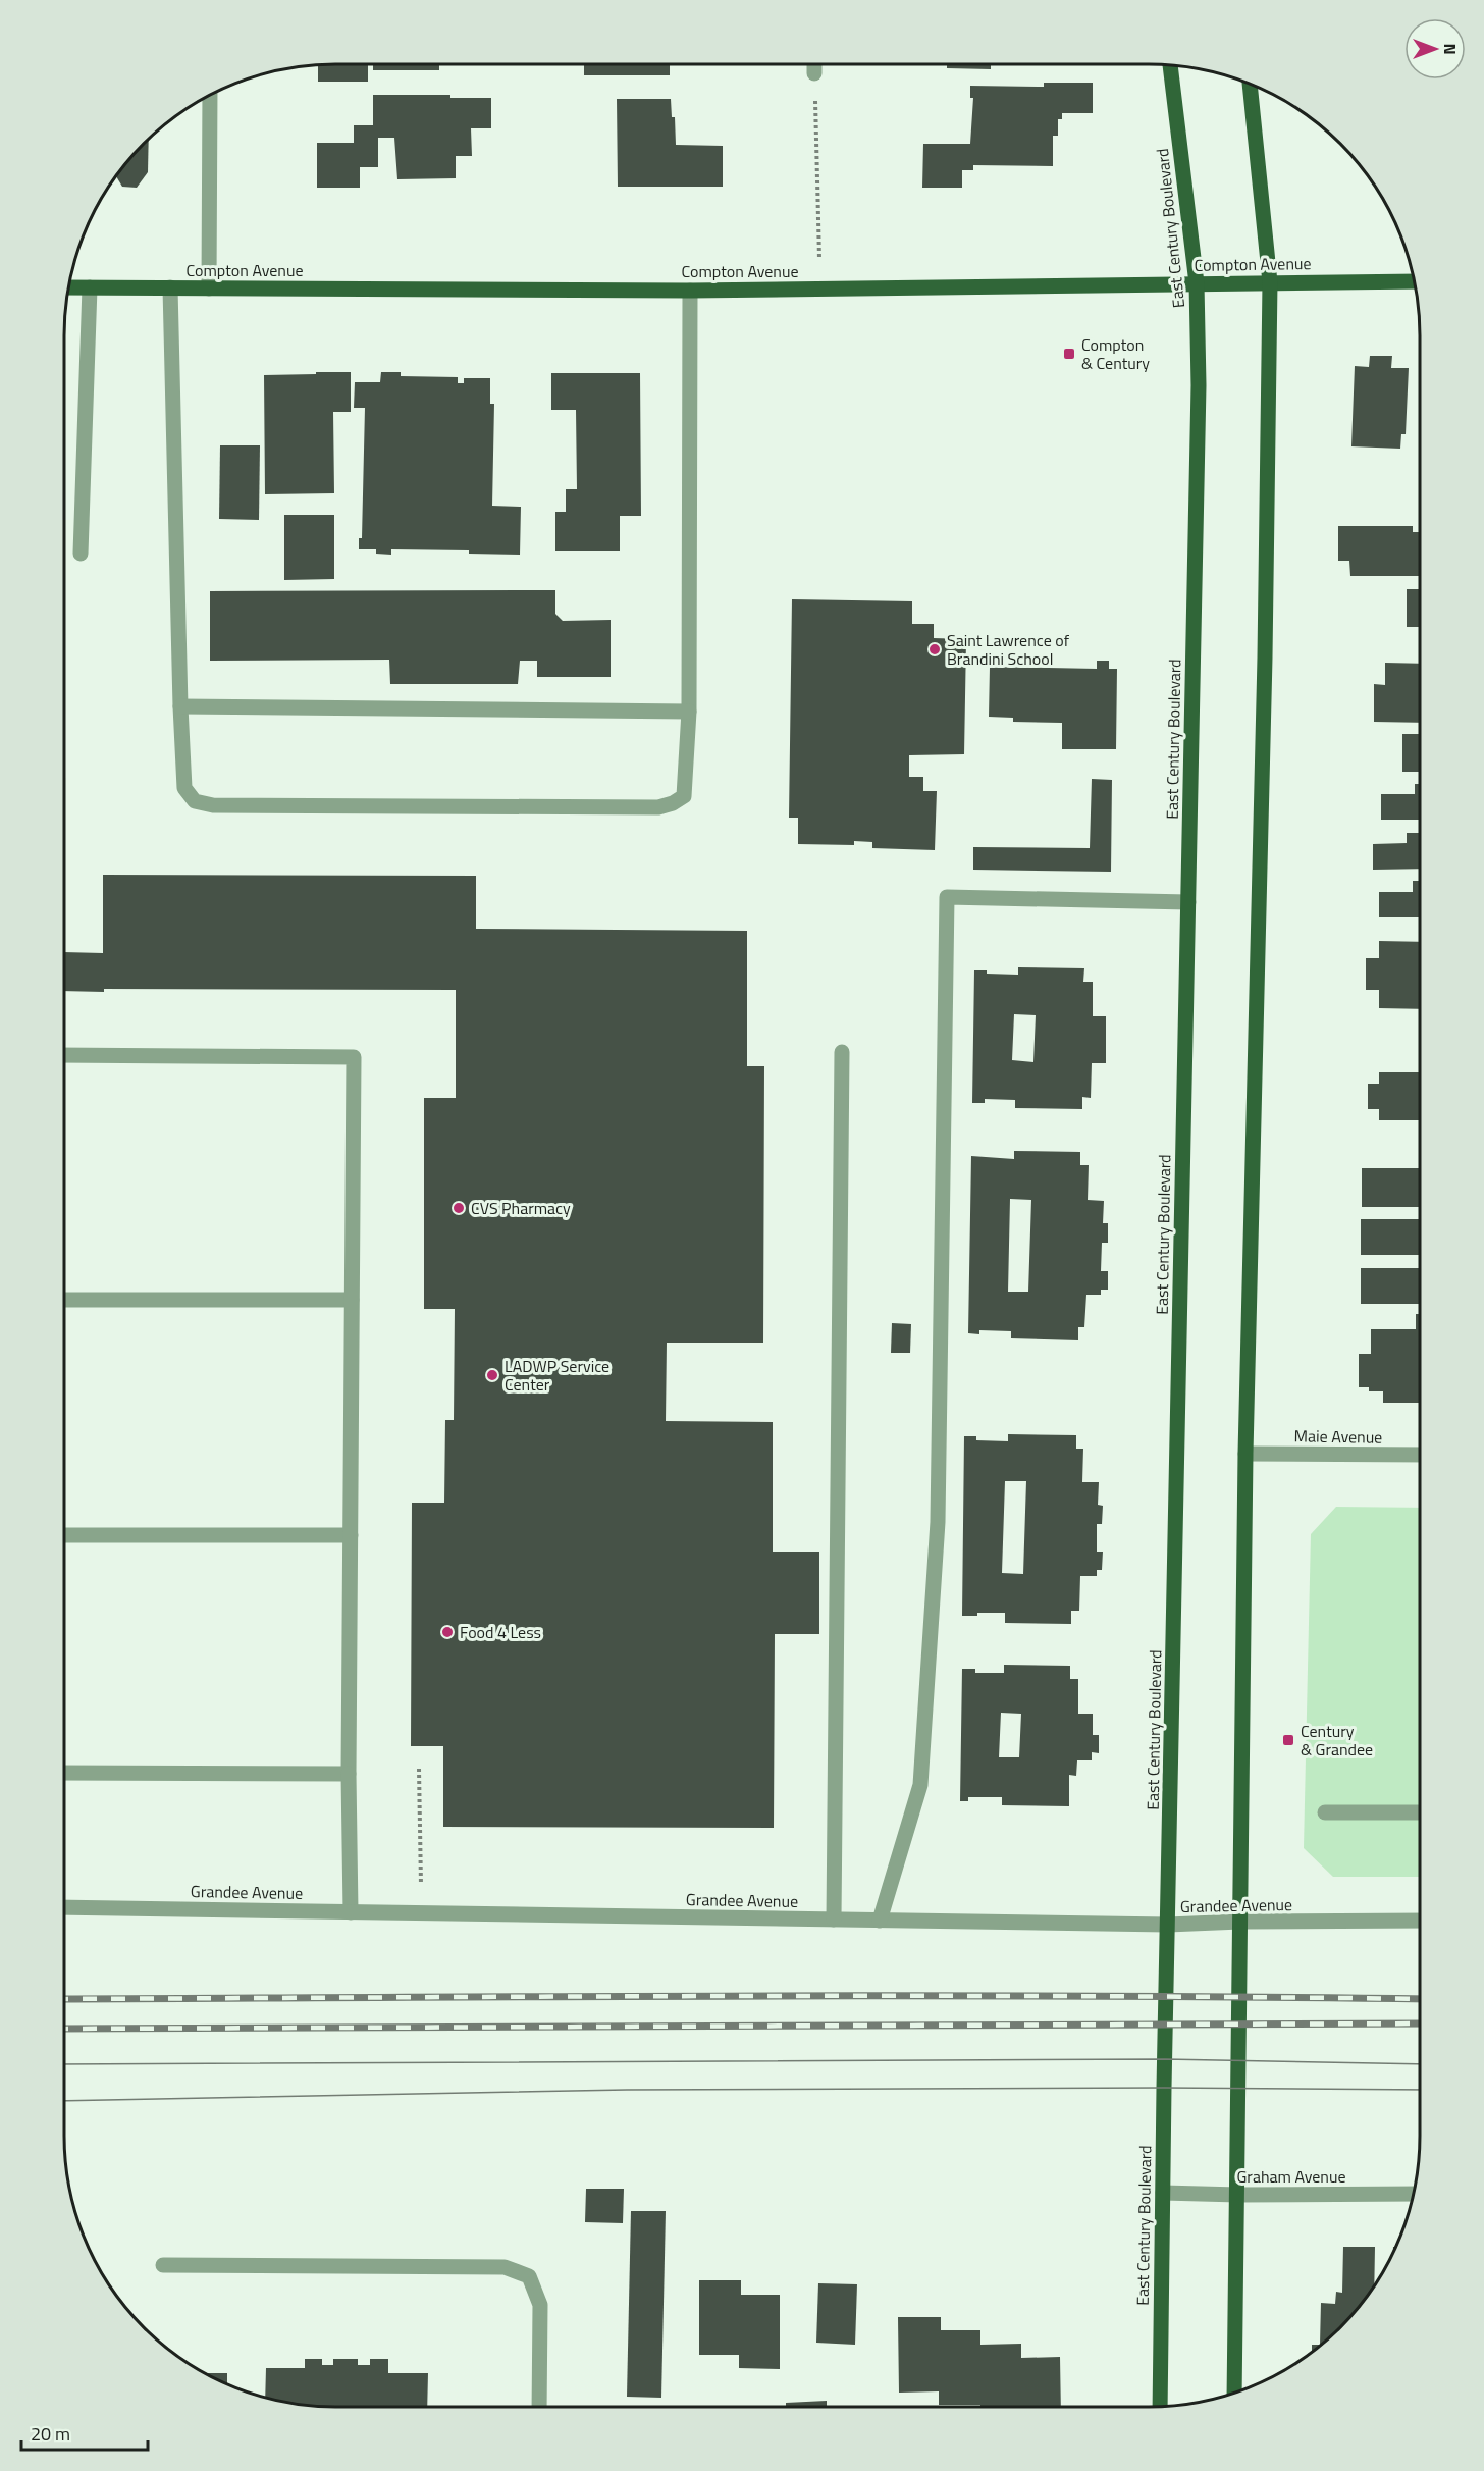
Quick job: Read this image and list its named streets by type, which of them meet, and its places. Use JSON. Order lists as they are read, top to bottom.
{
  "streets": {
    "main road": ["East Century Boulevard", "Compton Avenue"],
    "street": ["Maie Avenue", "Grandee Avenue", "Graham Avenue"]
  },
  "crossings": [
    ["East Century Boulevard", "Compton Avenue"],
    ["East Century Boulevard", "Grandee Avenue"],
    ["East Century Boulevard", "Graham Avenue"]
  ],
  "places": {
    "transit": ["Compton & Century", "Century & Grandee"],
    "other": [
      "Saint Lawrence of Brandini School",
      "CVS Pharmacy",
      "LADWP Service Center",
      "Food 4 Less"
    ]
  },
  "scale_bar": "20 m",
  "north": "right"
}
